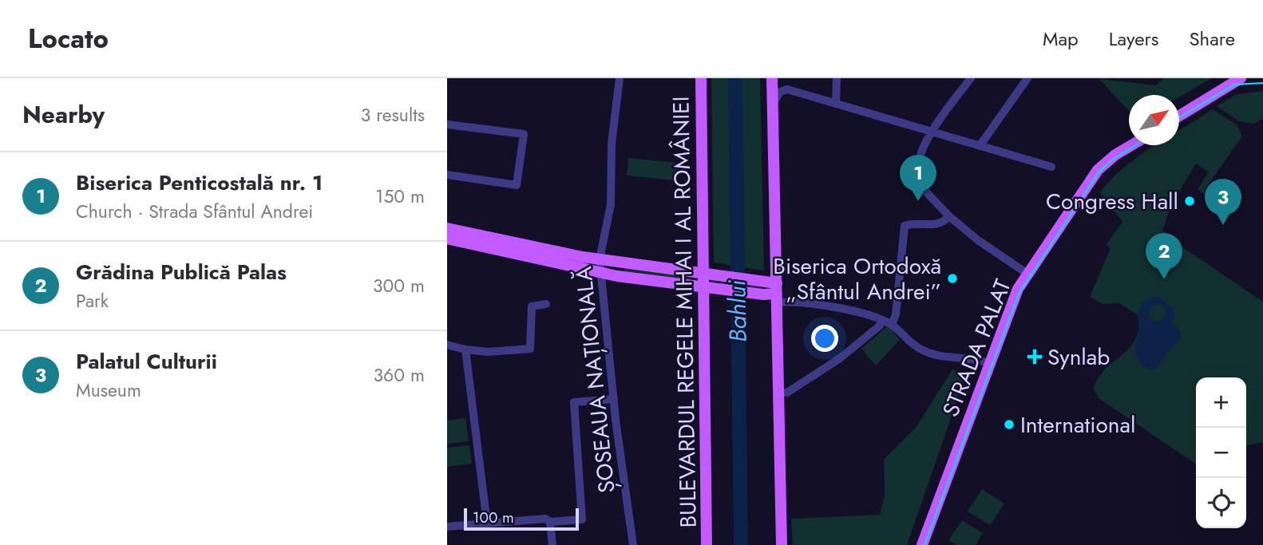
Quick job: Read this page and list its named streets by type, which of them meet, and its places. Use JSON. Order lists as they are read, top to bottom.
{
  "streets": {
    "main road": ["BULEVARDUL REGELE MIHAI I AL ROMÂNIEI", "STRADA PALAT"],
    "street": ["ȘOSEAUA NAȚIONALĂ"]
  },
  "water": ["Bahlui"],
  "places": {
    "other": ["Congress Hall", "Biserica Ortodoxă „Sfântul Andrei”", "International"],
    "health": ["Synlab"]
  },
  "scale_bar": "100 m",
  "north": "top right",
  "page": {
    "header": "Locato",
    "nav": ["Map", "Layers", "Share"],
    "heading": ["Nearby", "3 results"],
    "list": [
      {
        "mark": "1",
        "name": "Biserica Penticostală nr. 1",
        "note": "Church · Strada Sfântul Andrei",
        "value": "150 m"
      },
      {
        "mark": "2",
        "name": "Grădina Publică Palas",
        "note": "Park",
        "value": "300 m"
      },
      {
        "mark": "3",
        "name": "Palatul Culturii",
        "note": "Museum",
        "value": "360 m"
      }
    ],
    "pins": ["1", "3", "2"],
    "map_buttons": ["+", "−"],
    "scale": "100 m"
  }
}
